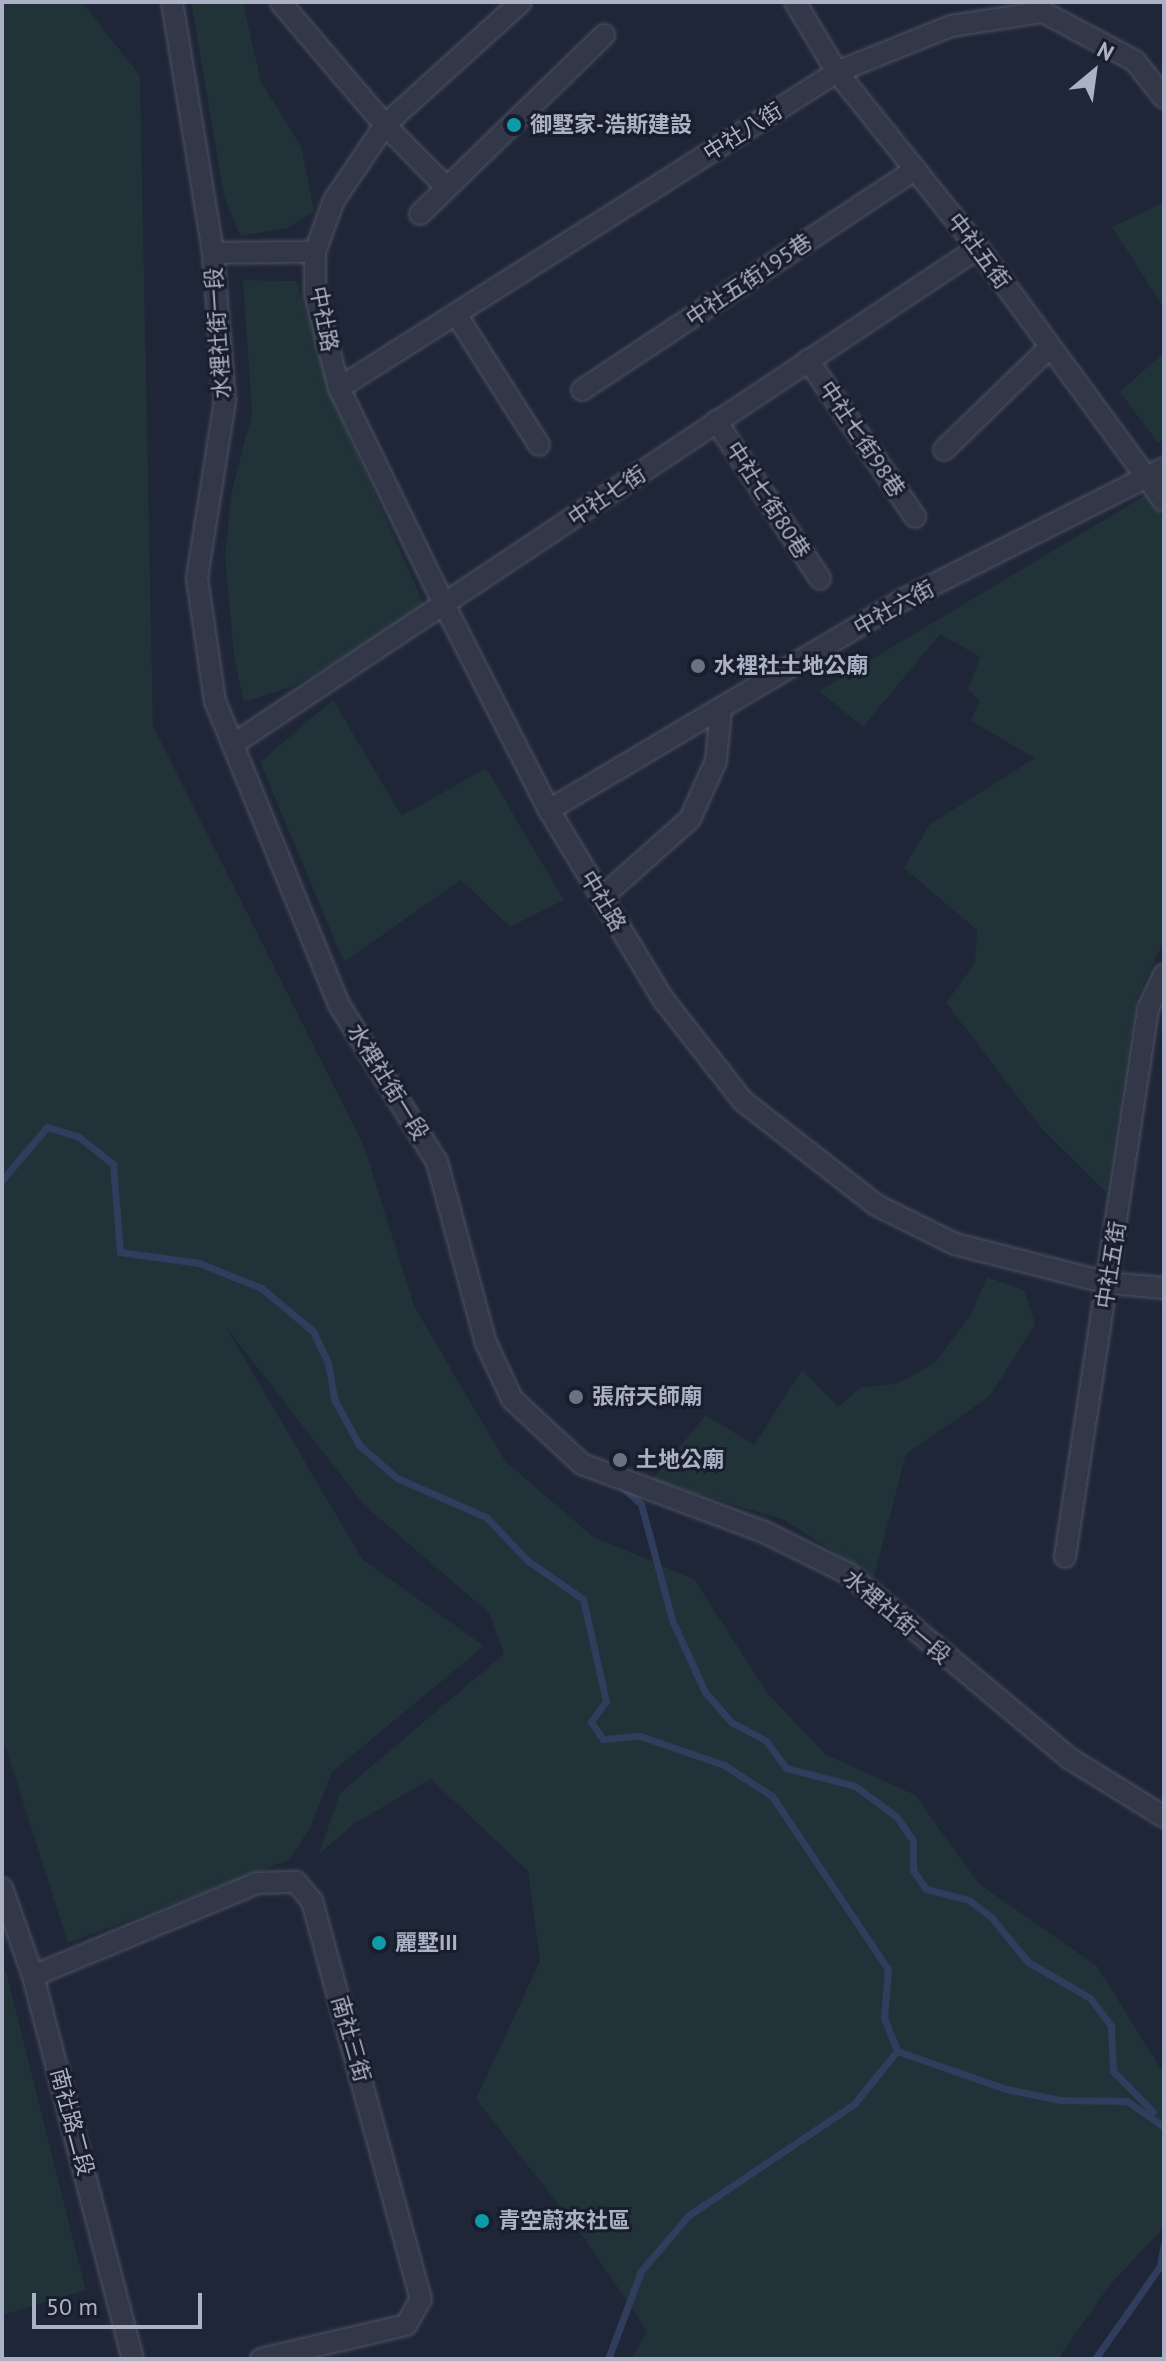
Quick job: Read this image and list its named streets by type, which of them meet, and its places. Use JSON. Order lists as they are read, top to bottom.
{
  "streets": {
    "street": [
      "中社八街",
      "中社五街",
      "中社五街195巷",
      "中社路",
      "水裡社街一段",
      "中社七街98巷",
      "中社七街",
      "中社七街80巷",
      "中社六街",
      "南社三街",
      "南社路二段"
    ]
  },
  "crossings": [
    ["中社八街", "中社五街"],
    ["中社八街", "中社路"],
    ["中社五街", "中社五街195巷"],
    ["中社五街", "中社路"],
    ["中社五街", "中社七街"],
    ["中社五街", "中社六街"],
    ["中社路", "中社七街"],
    ["中社路", "中社六街"],
    ["水裡社街一段", "中社七街"],
    ["中社七街98巷", "中社七街"],
    ["中社七街", "中社七街80巷"],
    ["南社三街", "南社路二段"]
  ],
  "places": [
    "御墅家-浩斯建設",
    "水裡社土地公廟",
    "張府天師廟",
    "土地公廟",
    "麗墅III",
    "青空蔚來社區"
  ],
  "scale_bar": "50 m",
  "north": "top right"
}
